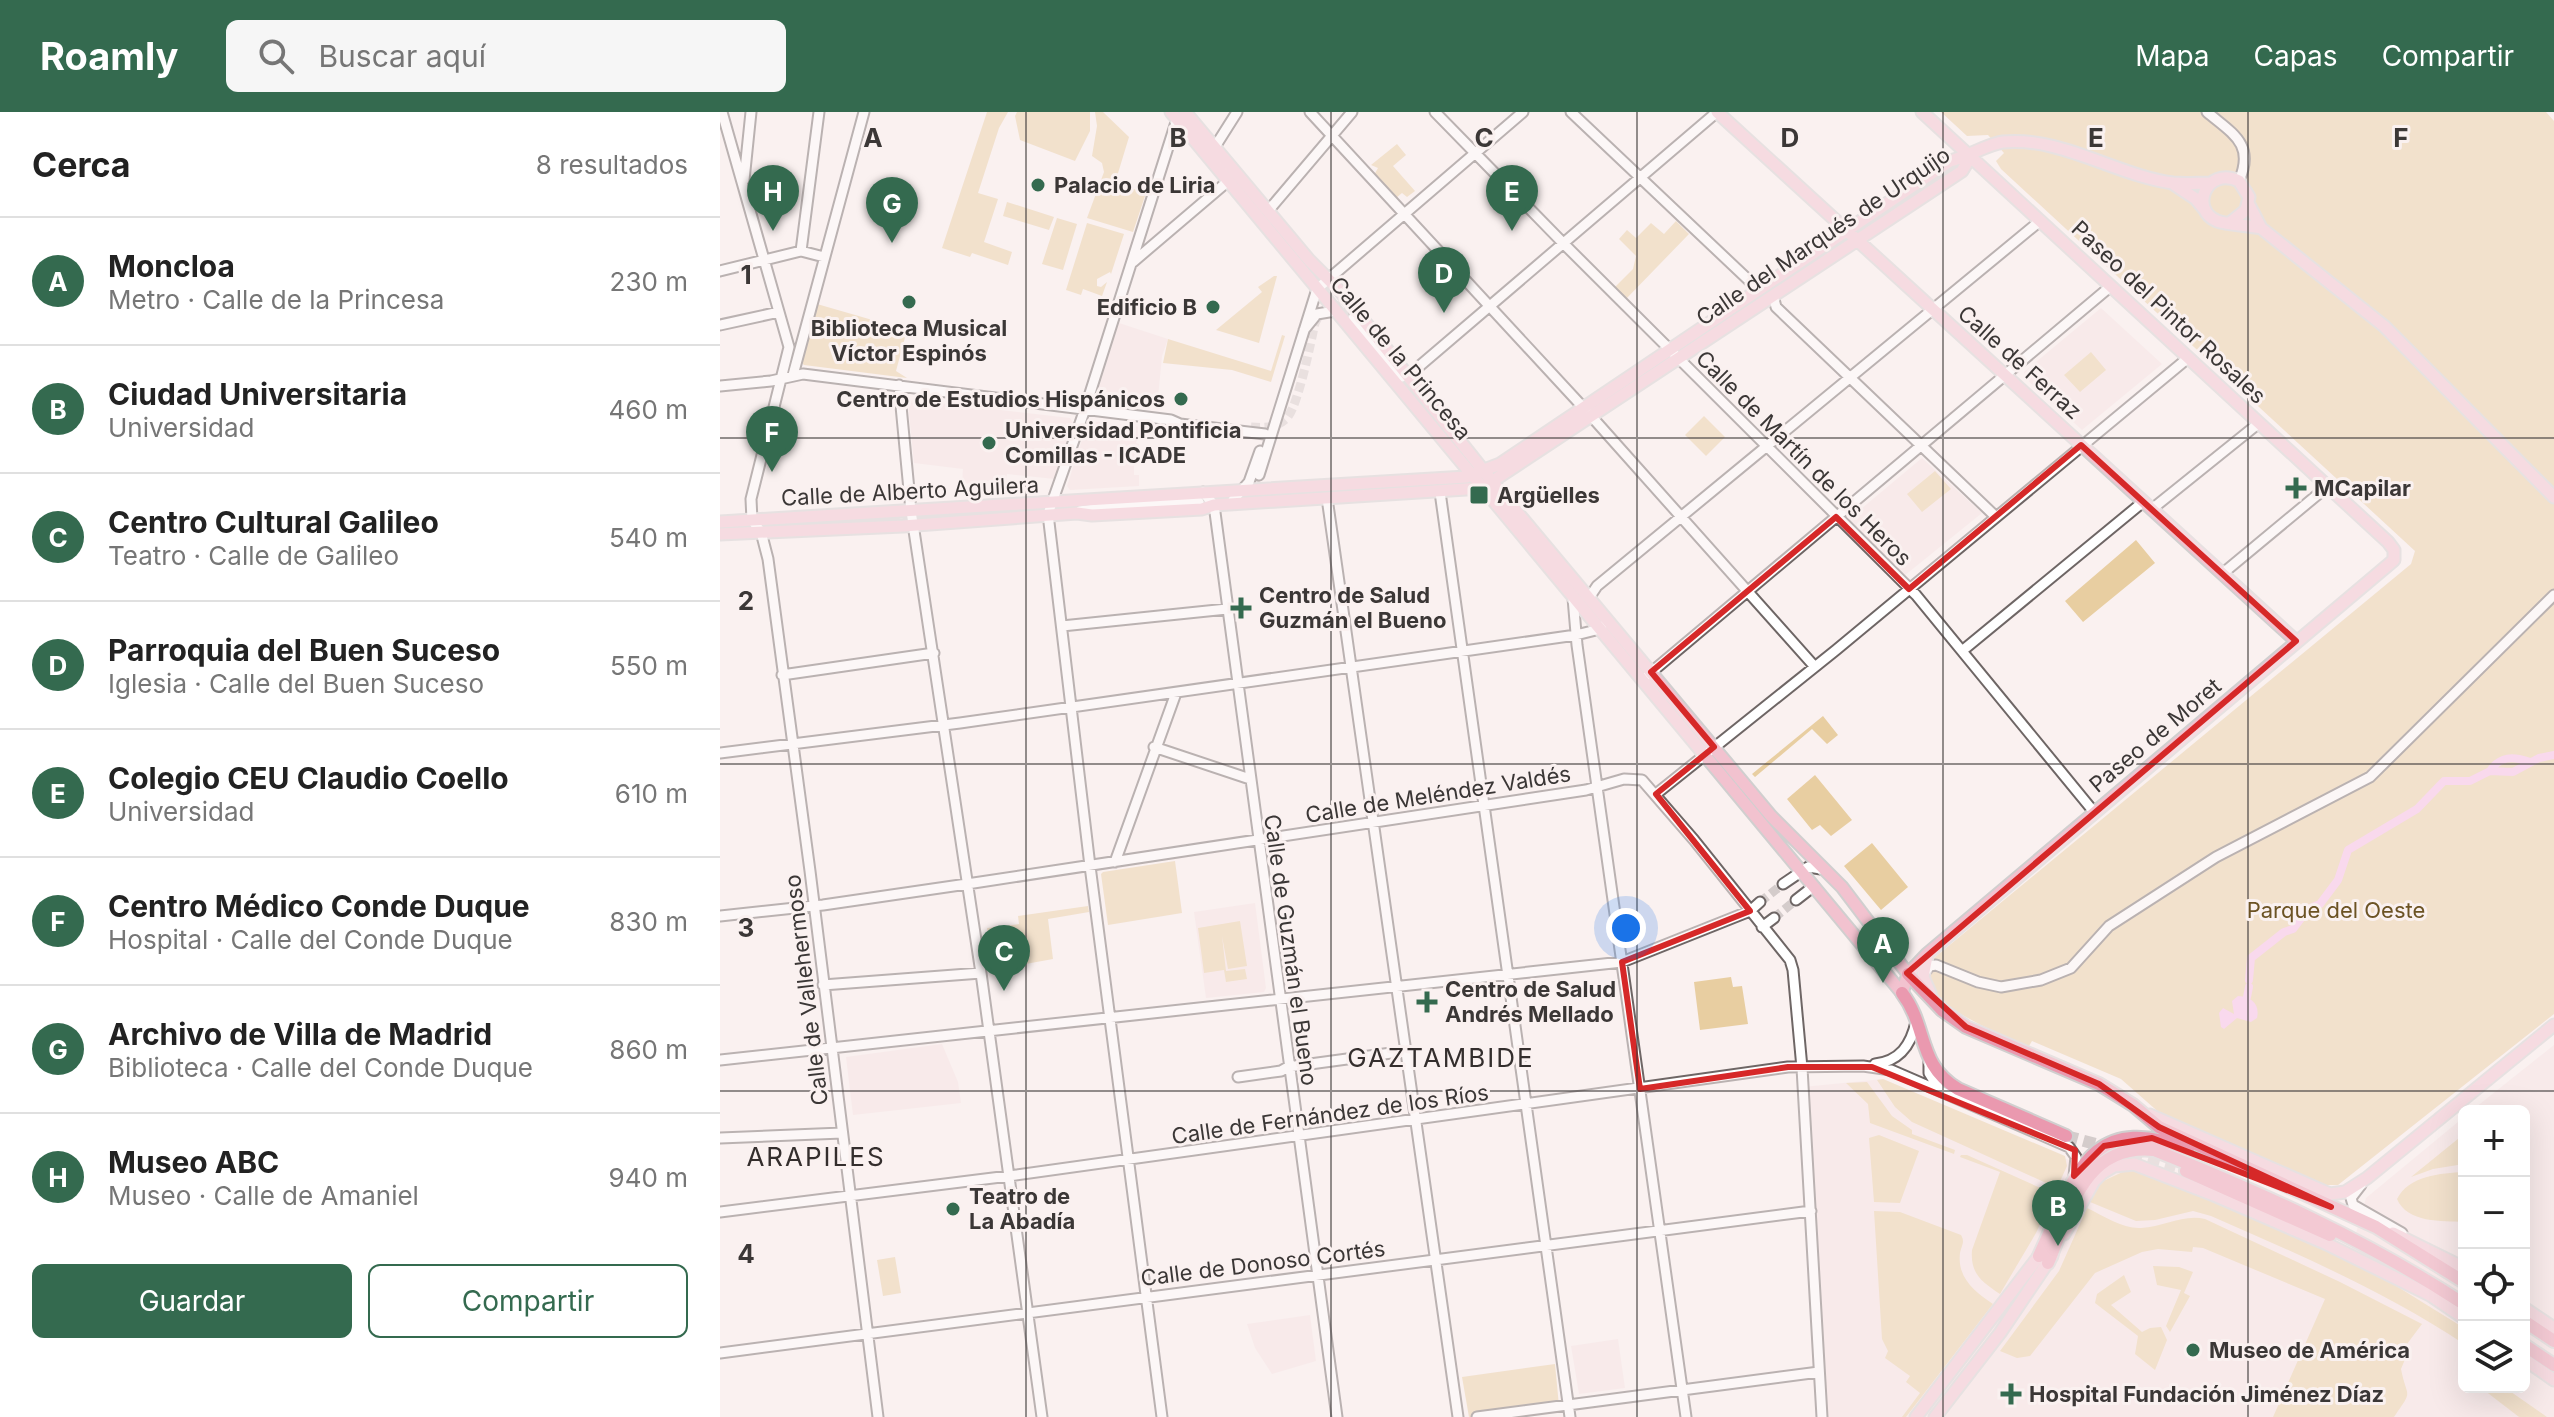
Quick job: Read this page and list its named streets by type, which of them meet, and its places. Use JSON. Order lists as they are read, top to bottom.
{
  "streets": {
    "highway": ["Calle de la Princesa"],
    "main road": [
      "Calle del Marqués de Urquijo",
      "Paseo del Pintor Rosales",
      "Calle de Ferraz",
      "Calle de Alberto Aguilera",
      "Paseo de Moret"
    ],
    "street": [
      "Calle de Martín de los Heros",
      "Calle de Meléndez Valdés",
      "Calle de Guzmán el Bueno",
      "Calle de Vallehermoso",
      "Calle de Fernández de los Ríos",
      "Calle de Donoso Cortés"
    ]
  },
  "crossings": [
    ["Calle del Marqués de Urquijo", "Paseo del Pintor Rosales"],
    ["Calle del Marqués de Urquijo", "Calle de la Princesa"],
    ["Calle del Marqués de Urquijo", "Calle de Ferraz"],
    ["Calle del Marqués de Urquijo", "Calle de Martín de los Heros"],
    ["Calle del Marqués de Urquijo", "Calle de Alberto Aguilera"],
    ["Paseo del Pintor Rosales", "Paseo de Moret"],
    ["Calle de la Princesa", "Calle de Alberto Aguilera"],
    ["Calle de la Princesa", "Paseo de Moret"],
    ["Calle de Ferraz", "Paseo de Moret"],
    ["Calle de Martín de los Heros", "Paseo de Moret"],
    ["Calle de Alberto Aguilera", "Calle de Guzmán el Bueno"],
    ["Calle de Alberto Aguilera", "Calle de Vallehermoso"],
    ["Calle de Meléndez Valdés", "Calle de Guzmán el Bueno"],
    ["Calle de Meléndez Valdés", "Calle de Vallehermoso"],
    ["Calle de Guzmán el Bueno", "Calle de Fernández de los Ríos"],
    ["Calle de Guzmán el Bueno", "Calle de Donoso Cortés"],
    ["Calle de Vallehermoso", "Calle de Fernández de los Ríos"],
    ["Calle de Vallehermoso", "Calle de Donoso Cortés"]
  ],
  "districts": ["GAZTAMBIDE", "ARAPILES"],
  "parks": ["Parque del Oeste"],
  "places": {
    "other": [
      "Palacio de Liria",
      "Biblioteca Musical Víctor Espinós",
      "Edificio B",
      "Centro de Estudios Hispánicos",
      "Universidad Pontificia Comillas - ICADE",
      "Teatro de La Abadía",
      "Museo de América"
    ],
    "health": [
      "MCapilar",
      "Centro de Salud Guzmán el Bueno",
      "Centro de Salud Andrés Mellado",
      "Hospital Fundación Jiménez Díaz"
    ],
    "transit": ["Argüelles"]
  },
  "page": {
    "header": "Roamly",
    "search": "Buscar aquí",
    "nav": ["Mapa", "Capas", "Compartir"],
    "heading": ["Cerca", "8 resultados"],
    "pins": [
      "E",
      "H",
      "G",
      "D",
      "F",
      "A",
      "C",
      "B"
    ],
    "list": [
      {
        "mark": "A",
        "name": "Moncloa",
        "note": "Metro · Calle de la Princesa",
        "value": "230 m"
      },
      {
        "mark": "B",
        "name": "Ciudad Universitaria",
        "note": "Universidad",
        "value": "460 m"
      },
      {
        "mark": "C",
        "name": "Centro Cultural Galileo",
        "note": "Teatro · Calle de Galileo",
        "value": "540 m"
      },
      {
        "mark": "D",
        "name": "Parroquia del Buen Suceso",
        "note": "Iglesia · Calle del Buen Suceso",
        "value": "550 m"
      },
      {
        "mark": "E",
        "name": "Colegio CEU Claudio Coello",
        "note": "Universidad",
        "value": "610 m"
      },
      {
        "mark": "F",
        "name": "Centro Médico Conde Duque",
        "note": "Hospital · Calle del Conde Duque",
        "value": "830 m"
      },
      {
        "mark": "G",
        "name": "Archivo de Villa de Madrid",
        "note": "Biblioteca · Calle del Conde Duque",
        "value": "860 m"
      },
      {
        "mark": "H",
        "name": "Museo ABC",
        "note": "Museo · Calle de Amaniel",
        "value": "940 m"
      }
    ],
    "map_buttons": ["+", "−"],
    "buttons": ["Guardar", "Compartir"]
  },
  "grid": {
    "columns": [
      "A",
      "B",
      "C",
      "D",
      "E",
      "F"
    ],
    "rows": [
      "1",
      "2",
      "3",
      "4"
    ]
  }
}
